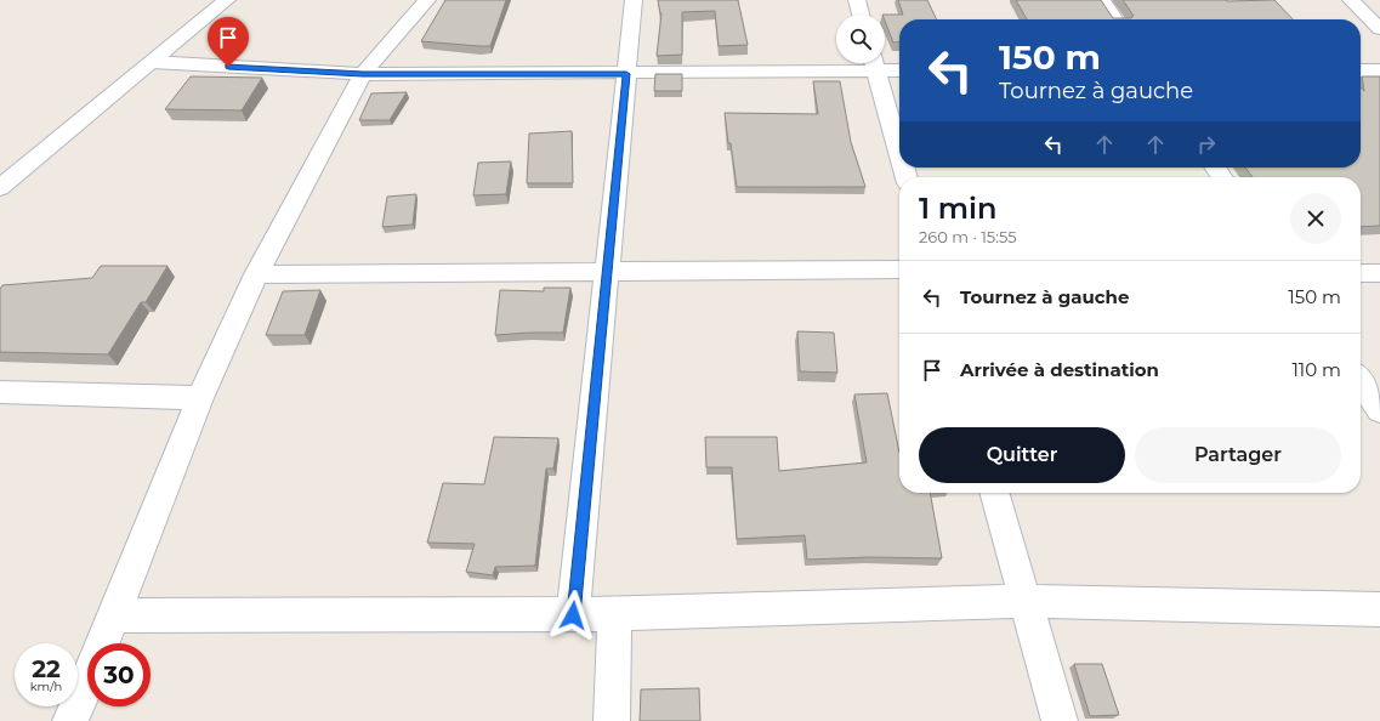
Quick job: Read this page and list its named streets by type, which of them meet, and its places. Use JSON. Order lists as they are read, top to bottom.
{
  "page": {
    "turn": ["150 m", "Tournez à gauche"],
    "heading": ["1 min", "260 m · 15:55"],
    "list": [
      {
        "name": "Tournez à gauche",
        "value": "150 m"
      },
      {
        "name": "Arrivée à destination",
        "value": "110 m"
      }
    ],
    "buttons": ["Quitter", "Partager"],
    "speed": "22 km/h",
    "limit": "30"
  }
}
